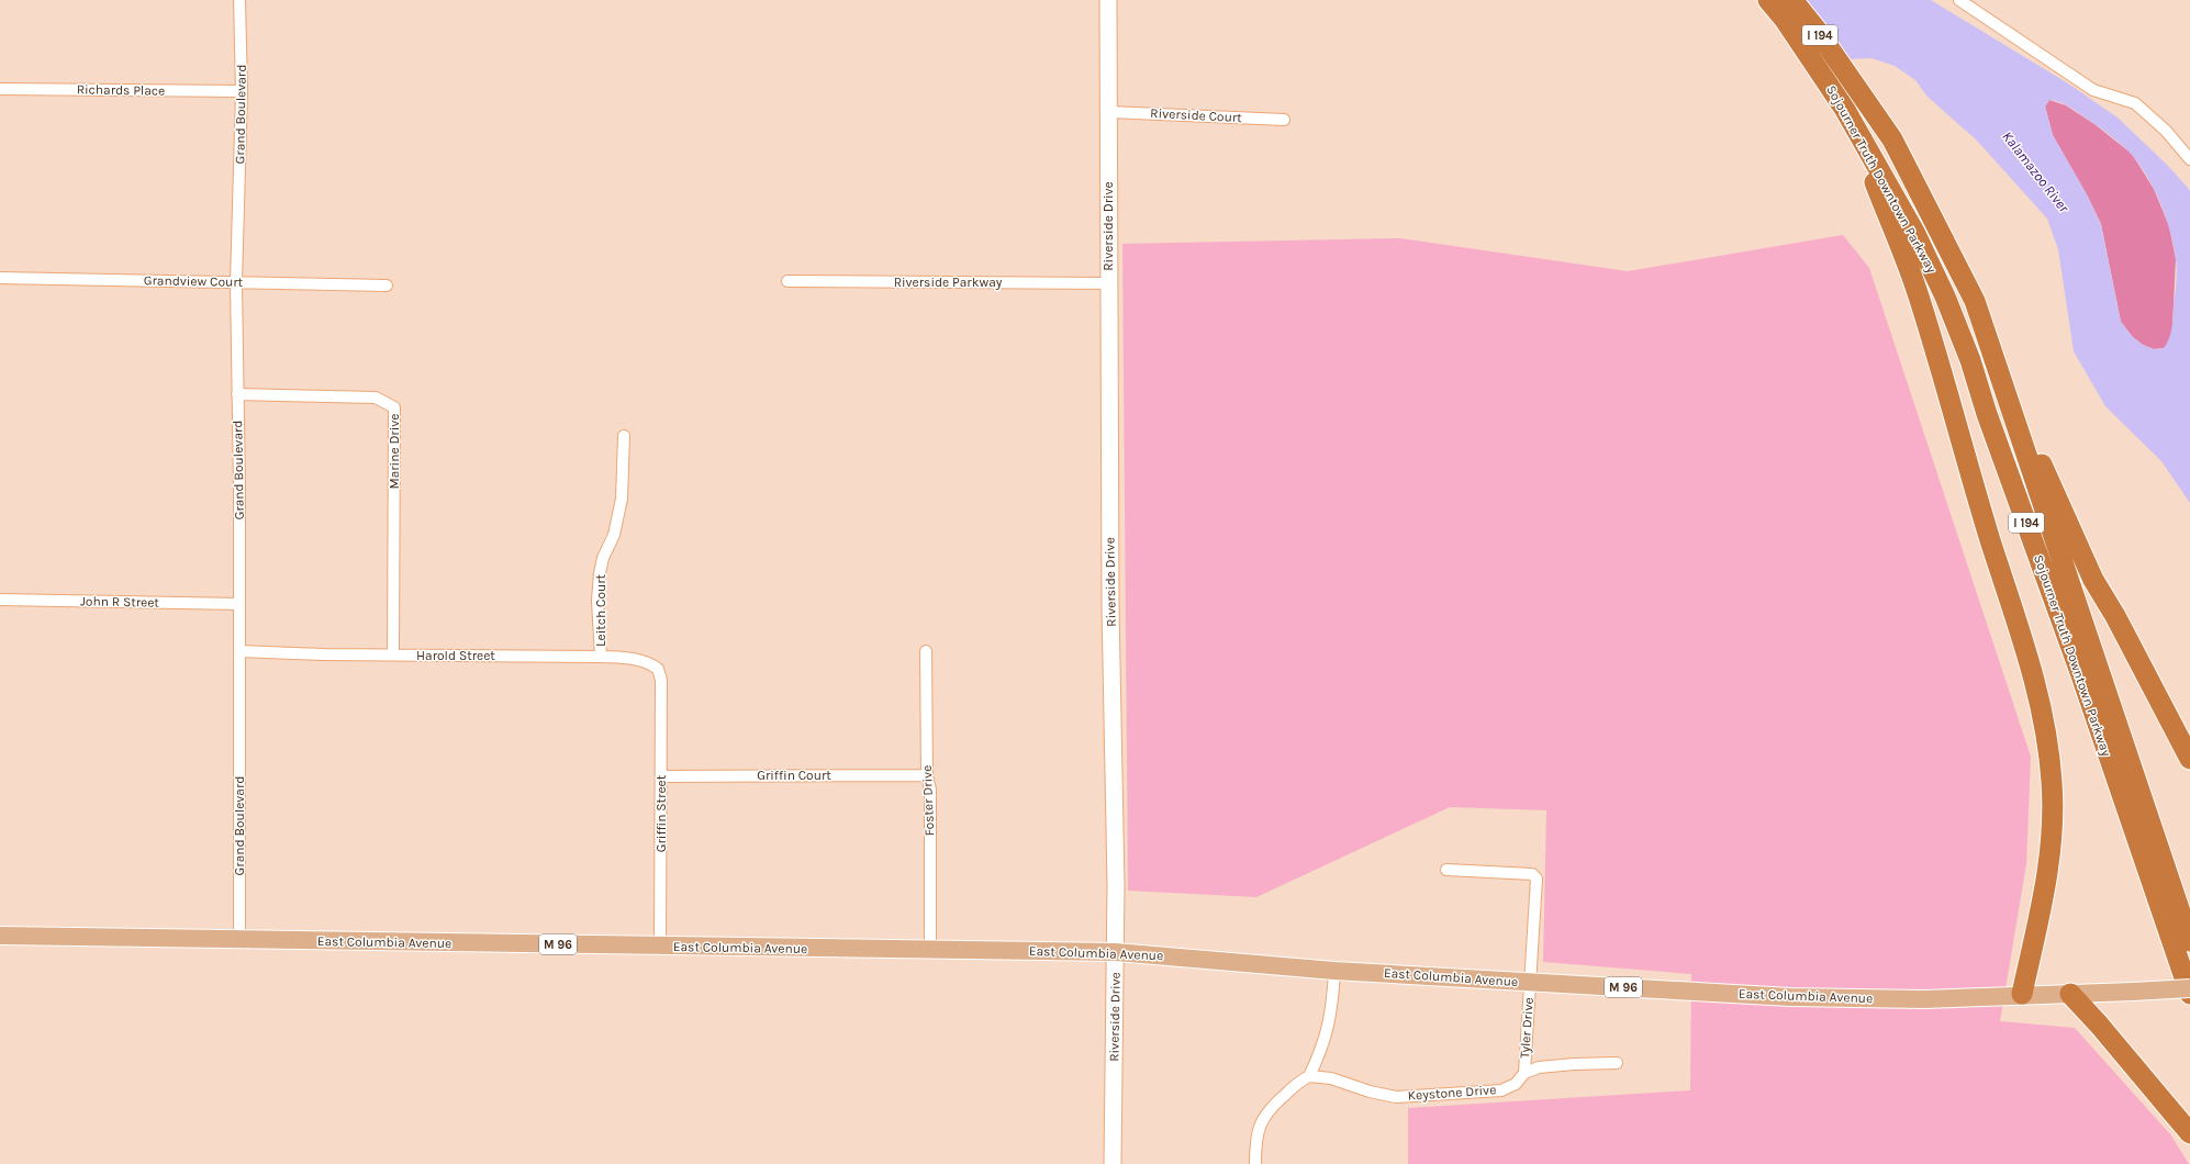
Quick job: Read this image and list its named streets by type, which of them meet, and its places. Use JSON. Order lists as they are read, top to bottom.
{
  "streets": {
    "highway": ["I 194", "Sojourner Truth Downtown Parkway"],
    "main road": ["East Columbia Avenue", "M 96"],
    "street": [
      "Richards Place",
      "Grand Boulevard",
      "Riverside Court",
      "Riverside Drive",
      "Grandview Court",
      "Riverside Parkway",
      "Marine Drive",
      "John R Street",
      "Leitch Court",
      "Harold Street",
      "Griffin Court",
      "Foster Drive",
      "Griffin Street",
      "Tyler Drive",
      "Keystone Drive"
    ]
  },
  "crossings": [
    ["Richards Place", "Grand Boulevard"],
    ["Grand Boulevard", "Grandview Court"],
    ["Grand Boulevard", "Marine Drive"],
    ["Grand Boulevard", "John R Street"],
    ["Grand Boulevard", "Harold Street"],
    ["Grand Boulevard", "East Columbia Avenue"],
    ["Riverside Court", "Riverside Drive"],
    ["Riverside Drive", "Riverside Parkway"],
    ["Riverside Drive", "East Columbia Avenue"],
    ["Marine Drive", "Harold Street"],
    ["Leitch Court", "Harold Street"],
    ["Harold Street", "Griffin Street"],
    ["Griffin Court", "Foster Drive"],
    ["Griffin Court", "Griffin Street"],
    ["Foster Drive", "East Columbia Avenue"],
    ["Griffin Street", "East Columbia Avenue"],
    ["East Columbia Avenue", "Tyler Drive"],
    ["Tyler Drive", "Keystone Drive"]
  ],
  "water": ["Kalamazoo River"]
}
